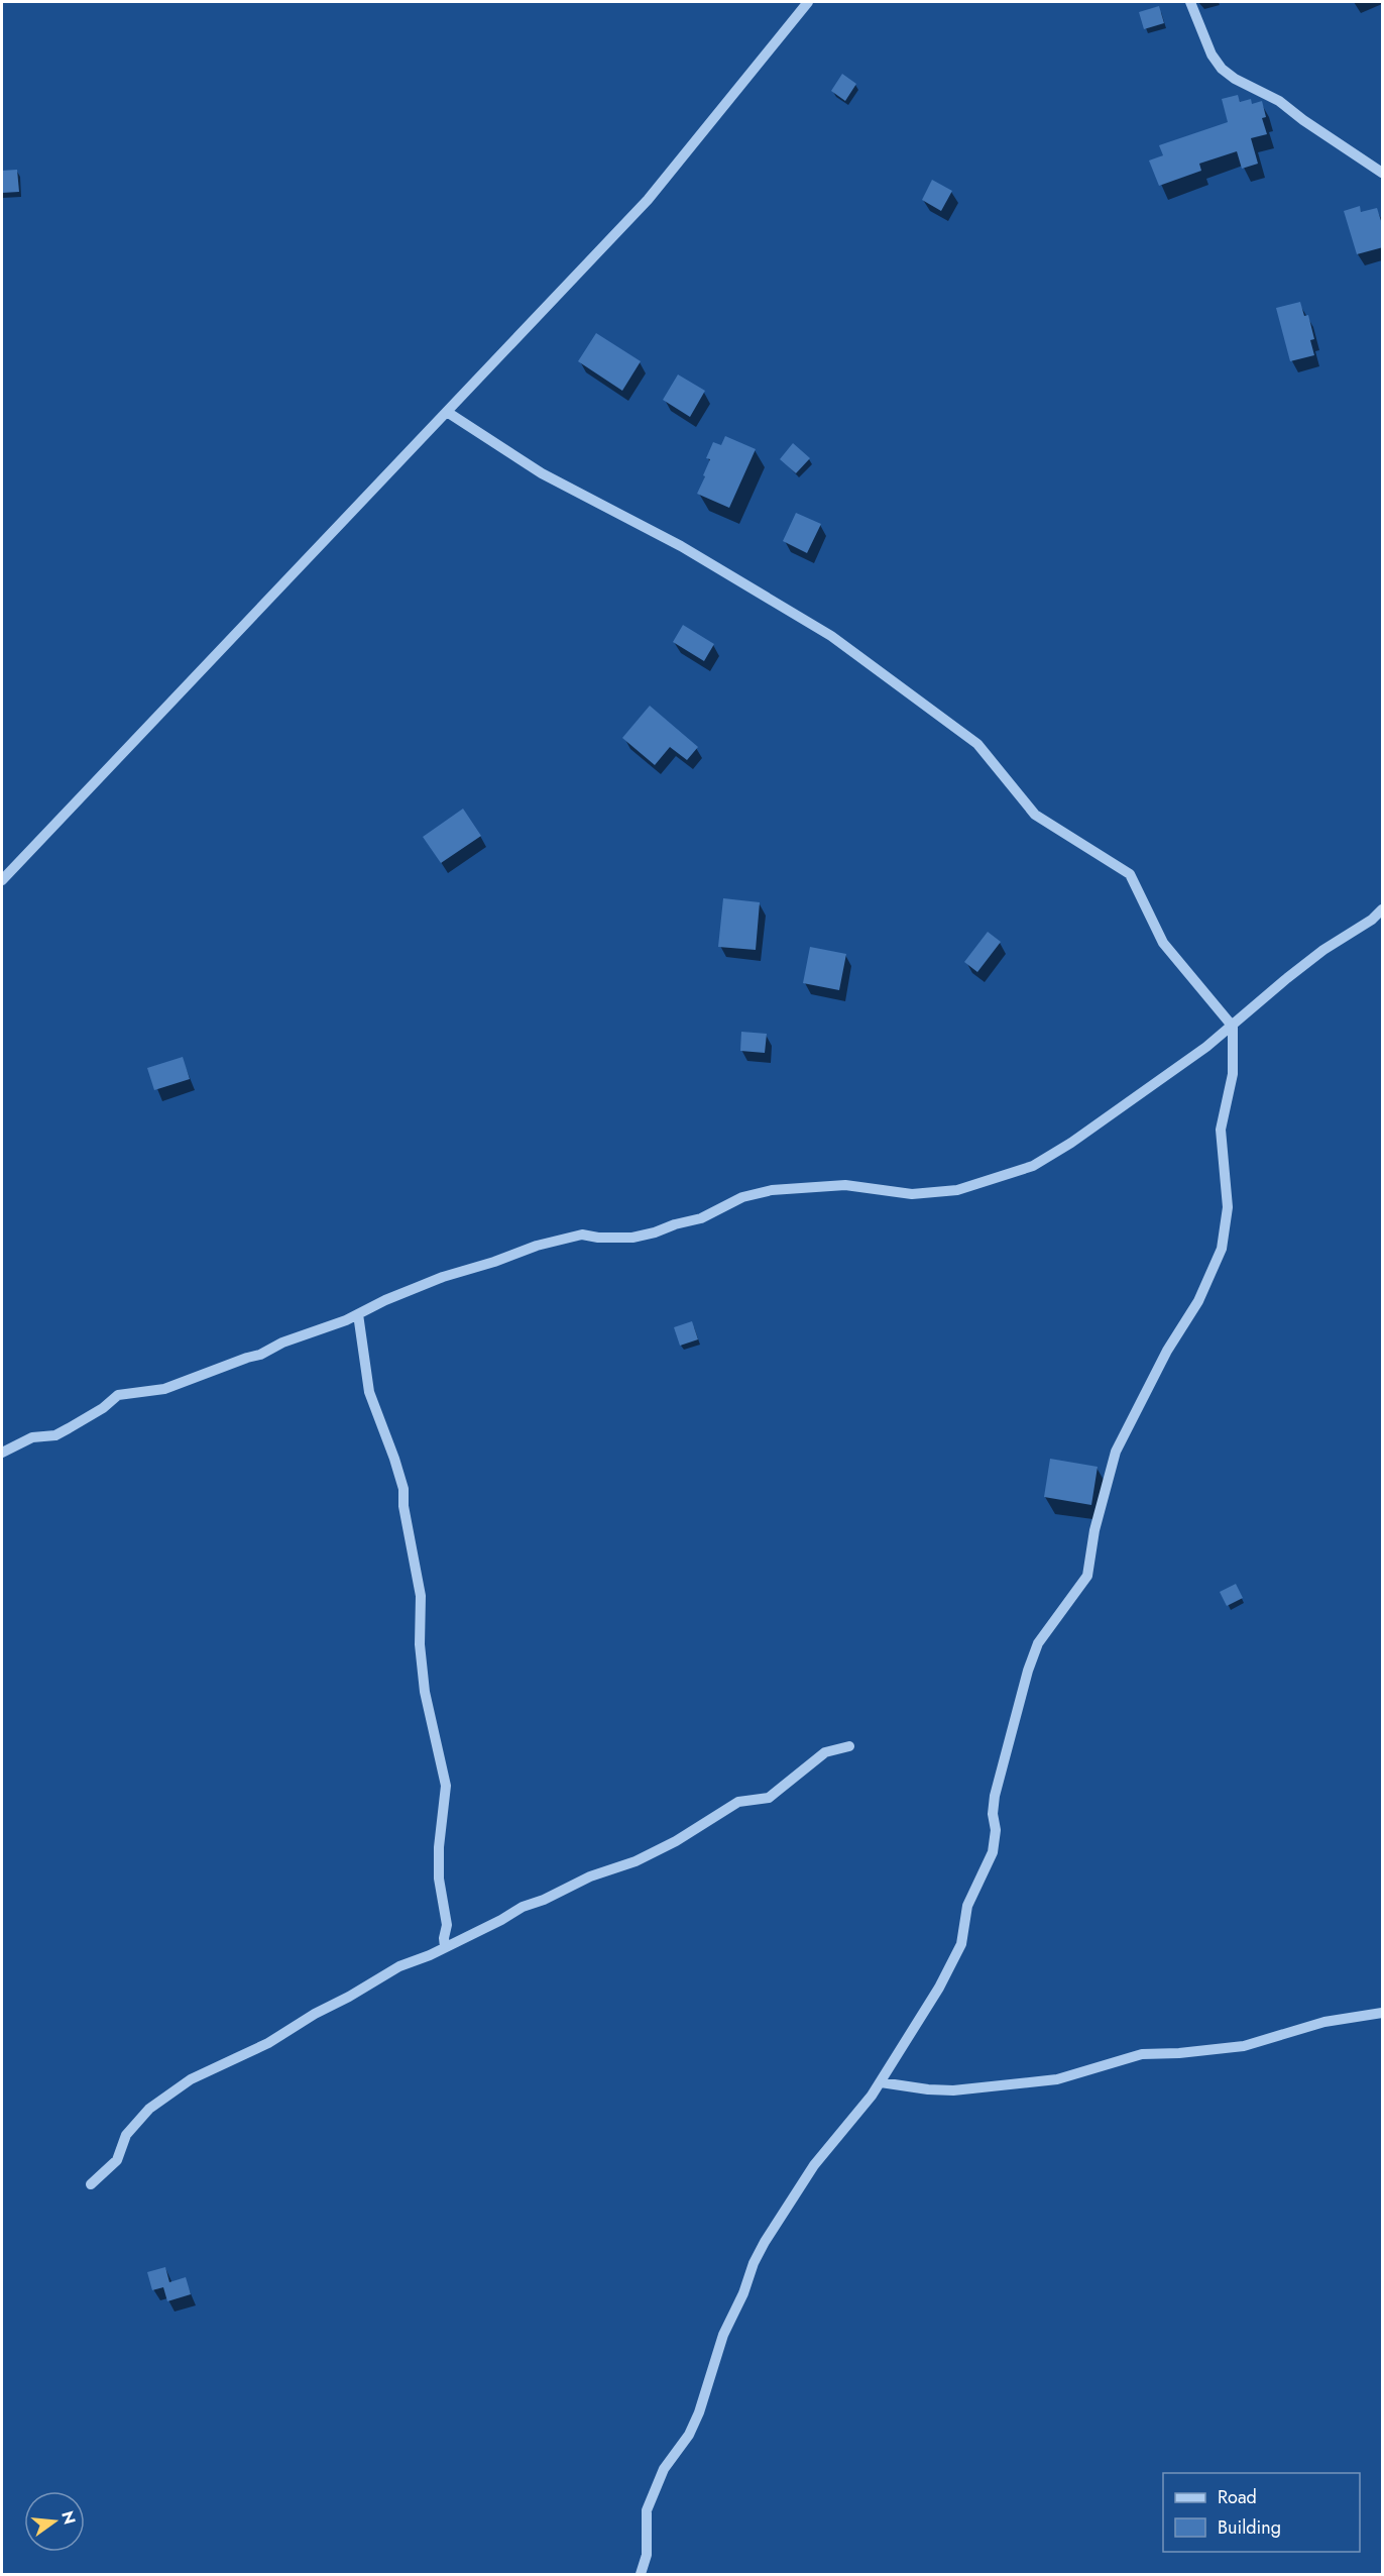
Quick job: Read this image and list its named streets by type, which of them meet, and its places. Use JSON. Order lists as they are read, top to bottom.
{
  "legend": ["Road", "Building"],
  "north": "right"
}
